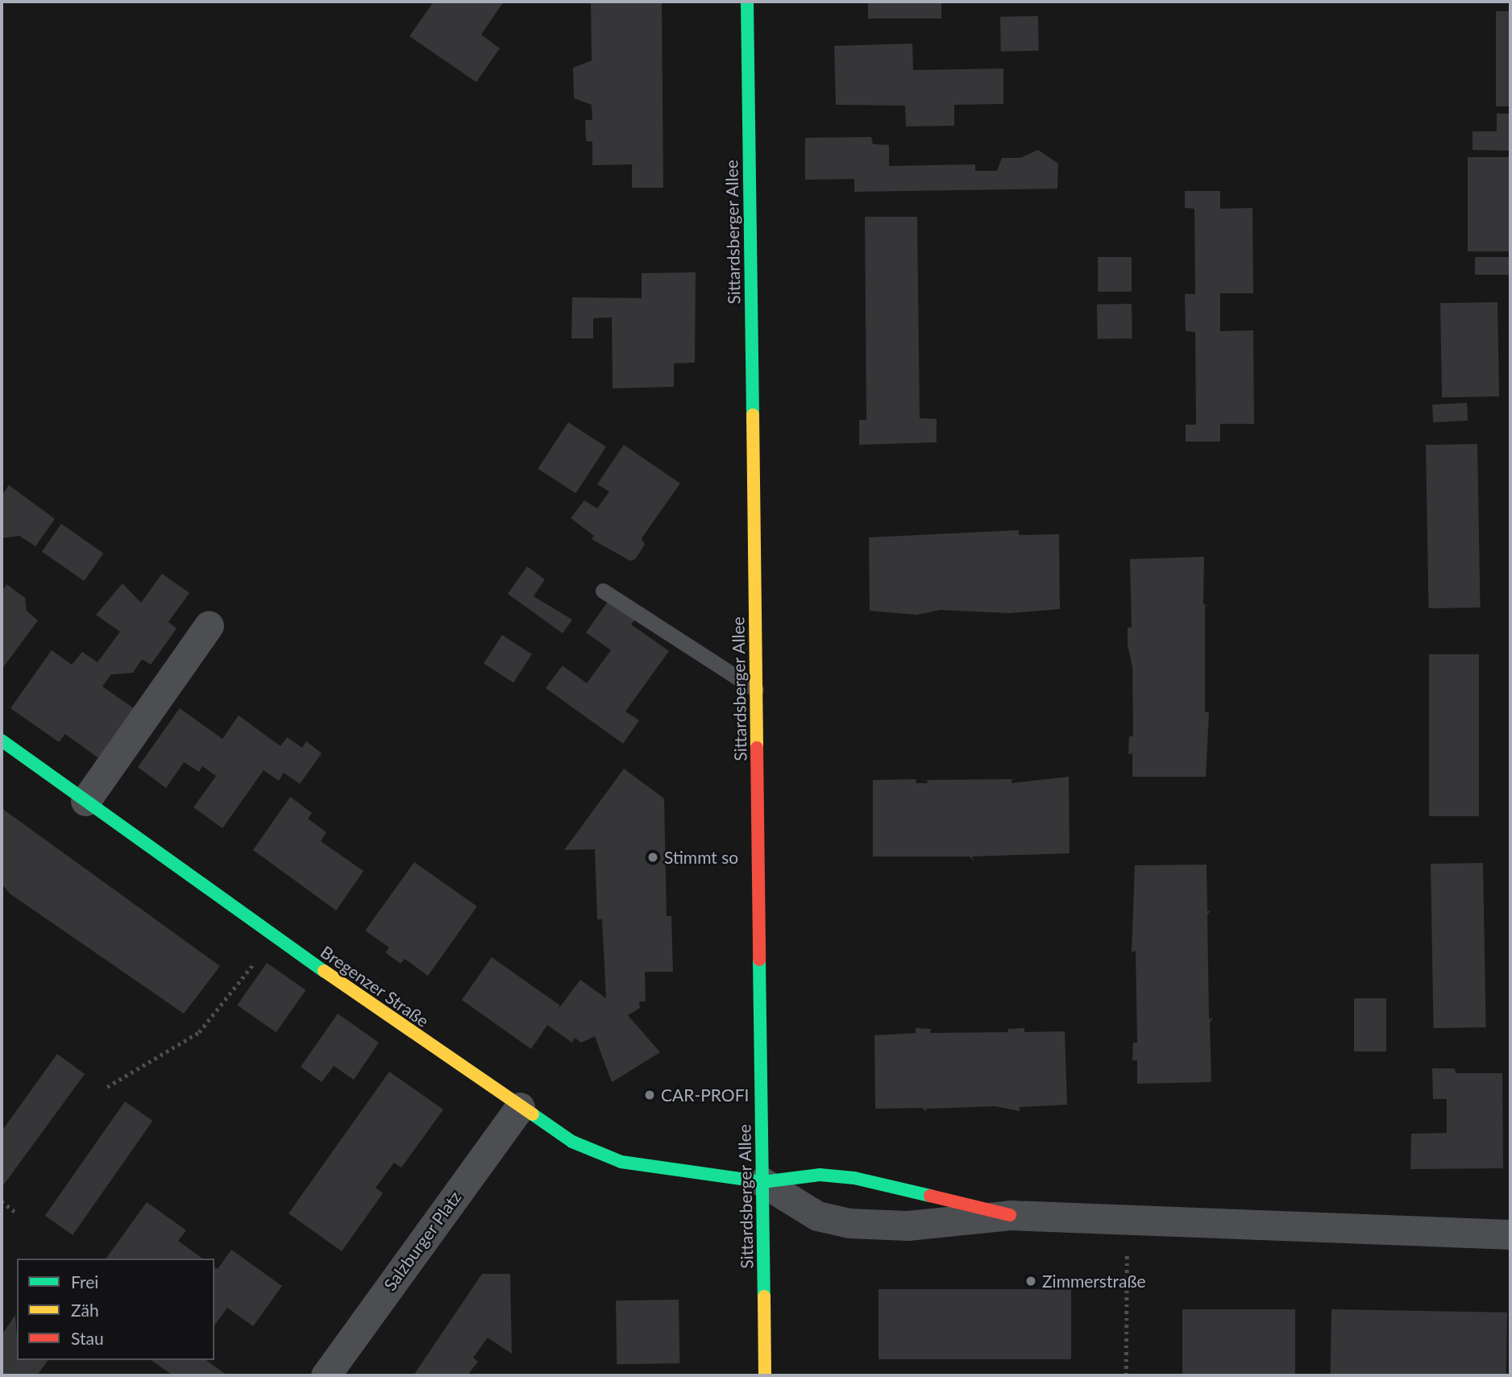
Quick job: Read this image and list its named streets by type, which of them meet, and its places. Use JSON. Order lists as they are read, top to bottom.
{
  "streets": {
    "main road": ["Sittardsberger Allee", "Bregenzer Straße"],
    "street": ["Salzburger Platz"]
  },
  "crossings": [
    ["Sittardsberger Allee", "Bregenzer Straße"],
    ["Bregenzer Straße", "Salzburger Platz"]
  ],
  "places": ["Stimmt so", "CAR-PROFI", "Zimmerstraße"],
  "legend": ["Frei", "Zäh", "Stau"]
}
